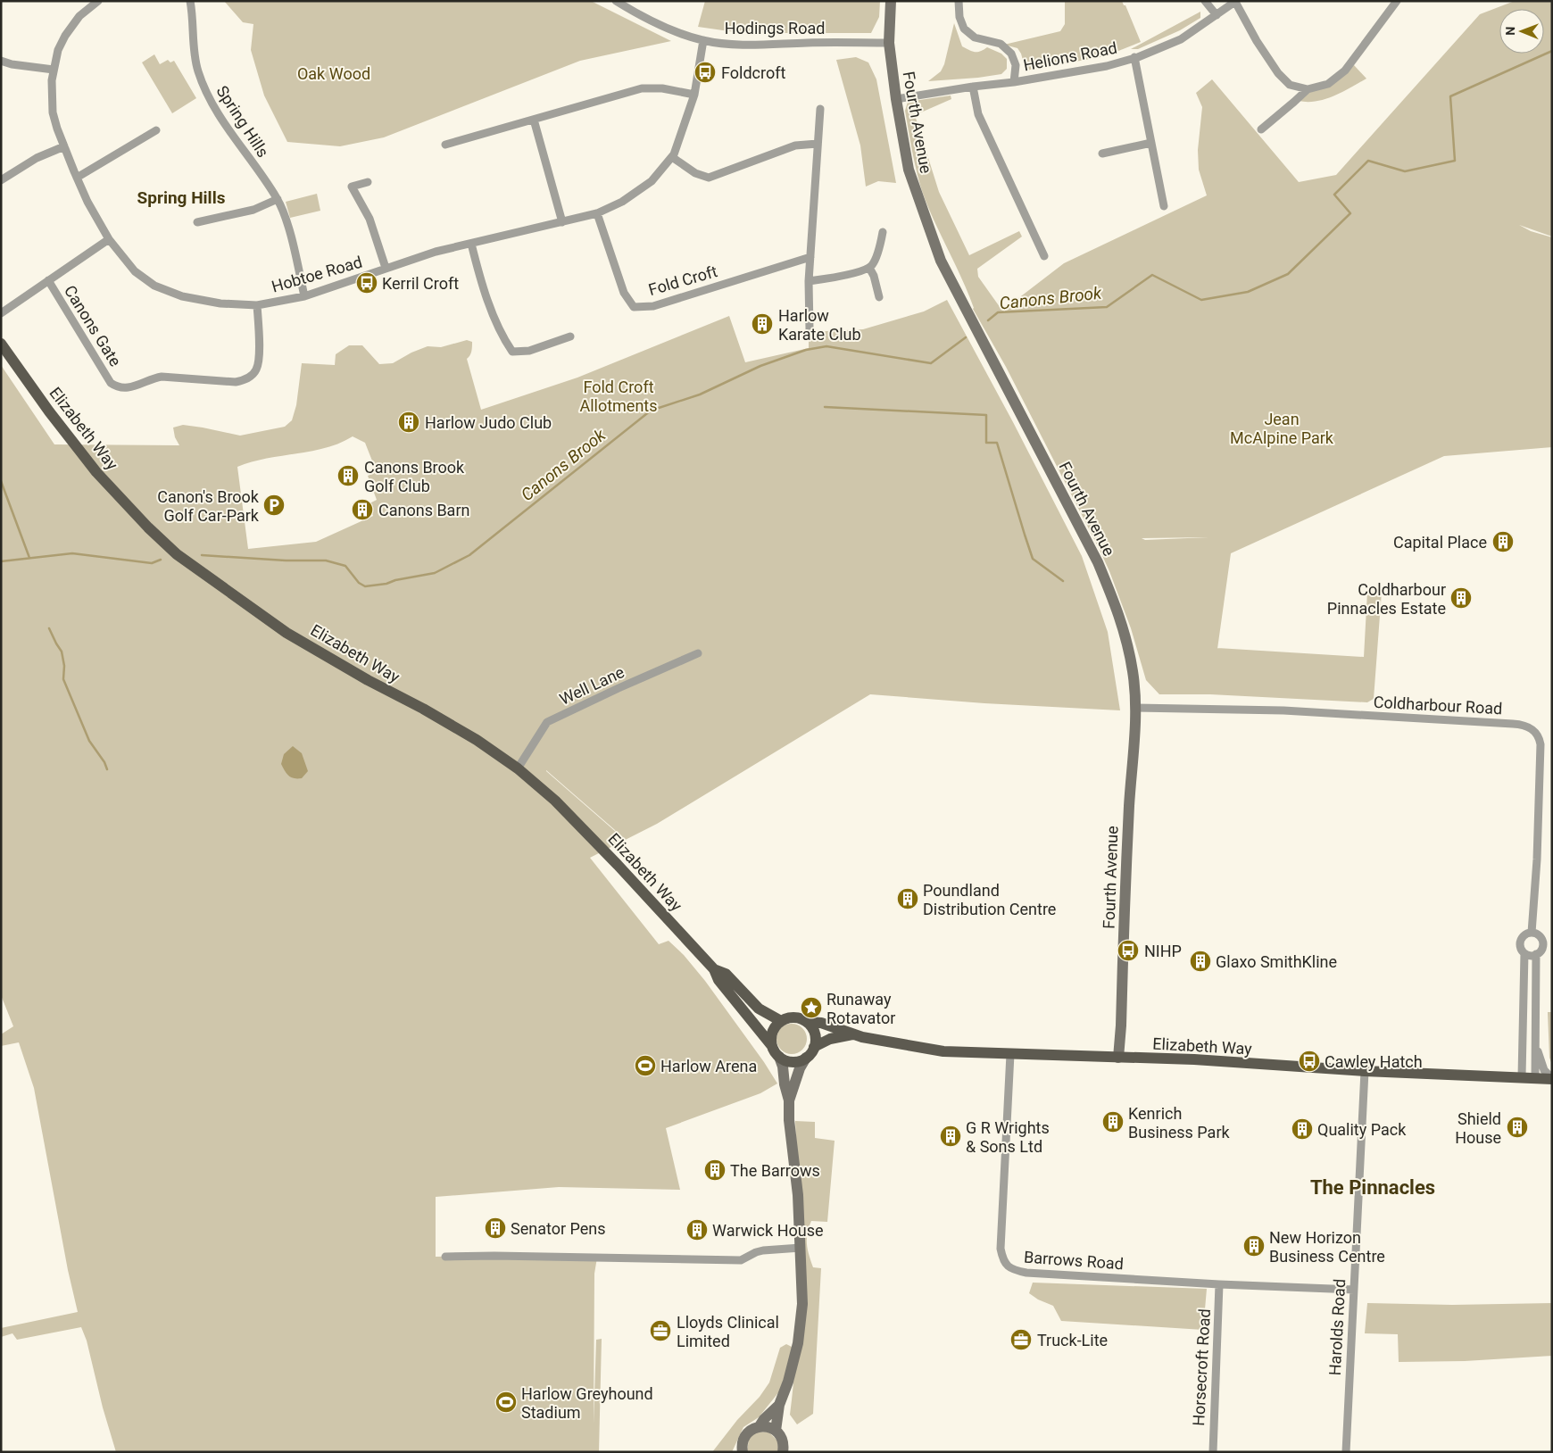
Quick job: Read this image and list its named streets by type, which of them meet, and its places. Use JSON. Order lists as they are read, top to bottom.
{
  "streets": {
    "main road": ["Elizabeth Way"],
    "street": [
      "Hodings Road",
      "Helions Road",
      "Spring Hills",
      "Fourth Avenue",
      "Hobtoe Road",
      "Fold Croft",
      "Canons Gate",
      "Well Lane",
      "Coldharbour Road",
      "Barrows Road",
      "Harolds Road",
      "Horsecroft Road"
    ]
  },
  "crossings": [
    ["Hodings Road", "Fourth Avenue"],
    ["Hodings Road", "Hobtoe Road"],
    ["Helions Road", "Fourth Avenue"],
    ["Spring Hills", "Hobtoe Road"],
    ["Fourth Avenue", "Elizabeth Way"],
    ["Fourth Avenue", "Coldharbour Road"],
    ["Hobtoe Road", "Fold Croft"],
    ["Hobtoe Road", "Canons Gate"],
    ["Elizabeth Way", "Well Lane"],
    ["Elizabeth Way", "Barrows Road"],
    ["Elizabeth Way", "Harolds Road"],
    ["Barrows Road", "Harolds Road"],
    ["Barrows Road", "Horsecroft Road"]
  ],
  "districts": ["Spring Hills", "The Pinnacles"],
  "water": ["Canons Brook"],
  "parks": ["Oak Wood", "Fold Croft Allotments", "Jean McAlpine Park"],
  "places": {
    "bus stop": [
      "Foldcroft",
      "Kerril Croft",
      "NIHP",
      "Cawley Hatch"
    ],
    "building": [
      "Harlow Karate Club",
      "Harlow Judo Club",
      "Canons Brook Golf Club",
      "Canons Barn",
      "Capital Place",
      "Coldharbour Pinnacles Estate",
      "Poundland Distribution Centre",
      "Glaxo SmithKline",
      "Kenrich Business Park",
      "Shield House",
      "Quality Pack",
      "G R Wrights & Sons Ltd",
      "The Barrows",
      "Senator Pens",
      "Warwick House",
      "New Horizon Business Centre"
    ],
    "parking": ["Canon's Brook Golf Car-Park"],
    "place": ["Runaway Rotavator"],
    "sports": ["Harlow Arena", "Harlow Greyhound Stadium"],
    "office": ["Lloyds Clinical Limited", "Truck-Lite"]
  },
  "north": "left"
}
